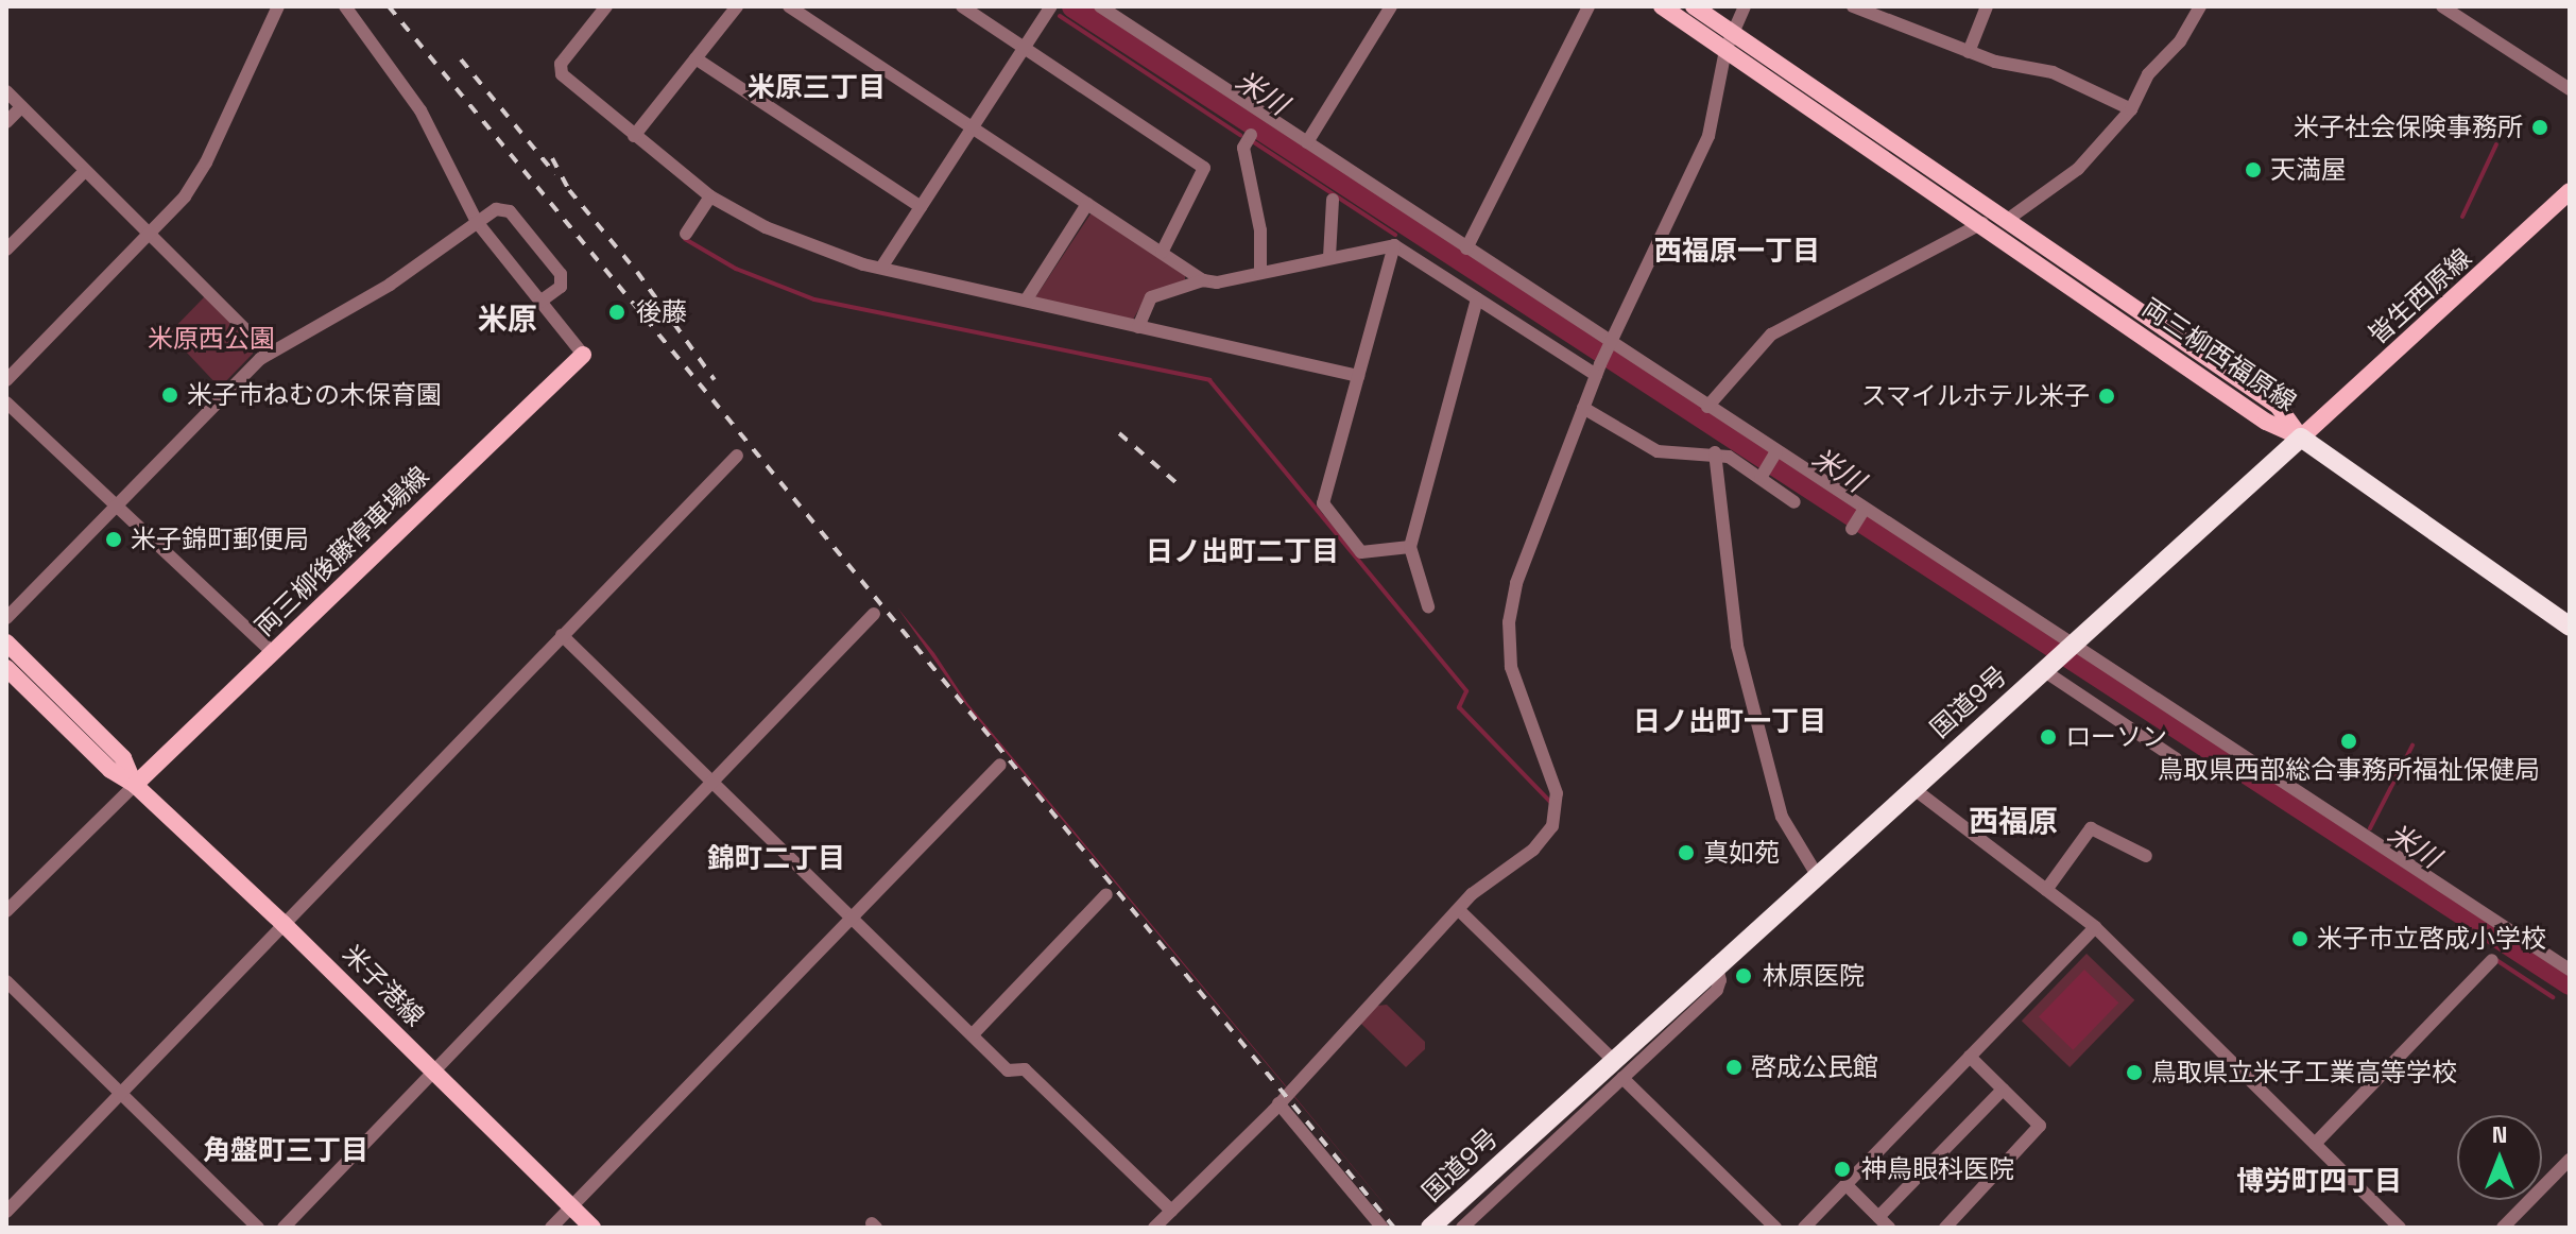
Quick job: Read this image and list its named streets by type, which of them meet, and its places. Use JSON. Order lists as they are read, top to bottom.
{
  "streets": {
    "highway": ["国道9号"],
    "main road": [
      "皆生西原線",
      "両三柳西福原線",
      "両三柳後藤停車場線",
      "米子港線"
    ]
  },
  "crossings": [
    ["皆生西原線", "両三柳西福原線"],
    ["皆生西原線", "国道9号"],
    ["両三柳西福原線", "国道9号"],
    ["両三柳後藤停車場線", "米子港線"]
  ],
  "districts": [
    "米原三丁目",
    "西福原一丁目",
    "米原",
    "日ノ出町二丁目",
    "日ノ出町一丁目",
    "西福原",
    "錦町二丁目",
    "角盤町三丁目",
    "博労町四丁目"
  ],
  "water": ["米川"],
  "parks": ["米原西公園"],
  "places": [
    "米子社会保険事務所",
    "天満屋",
    "後藤",
    "米子市ねむの木保育園",
    "スマイルホテル米子",
    "米子錦町郵便局",
    "ローソン",
    "鳥取県西部総合事務所福祉保健局",
    "真如苑",
    "米子市立啓成小学校",
    "林原医院",
    "啓成公民館",
    "鳥取県立米子工業高等学校",
    "神鳥眼科医院"
  ],
  "north": "top"
}
